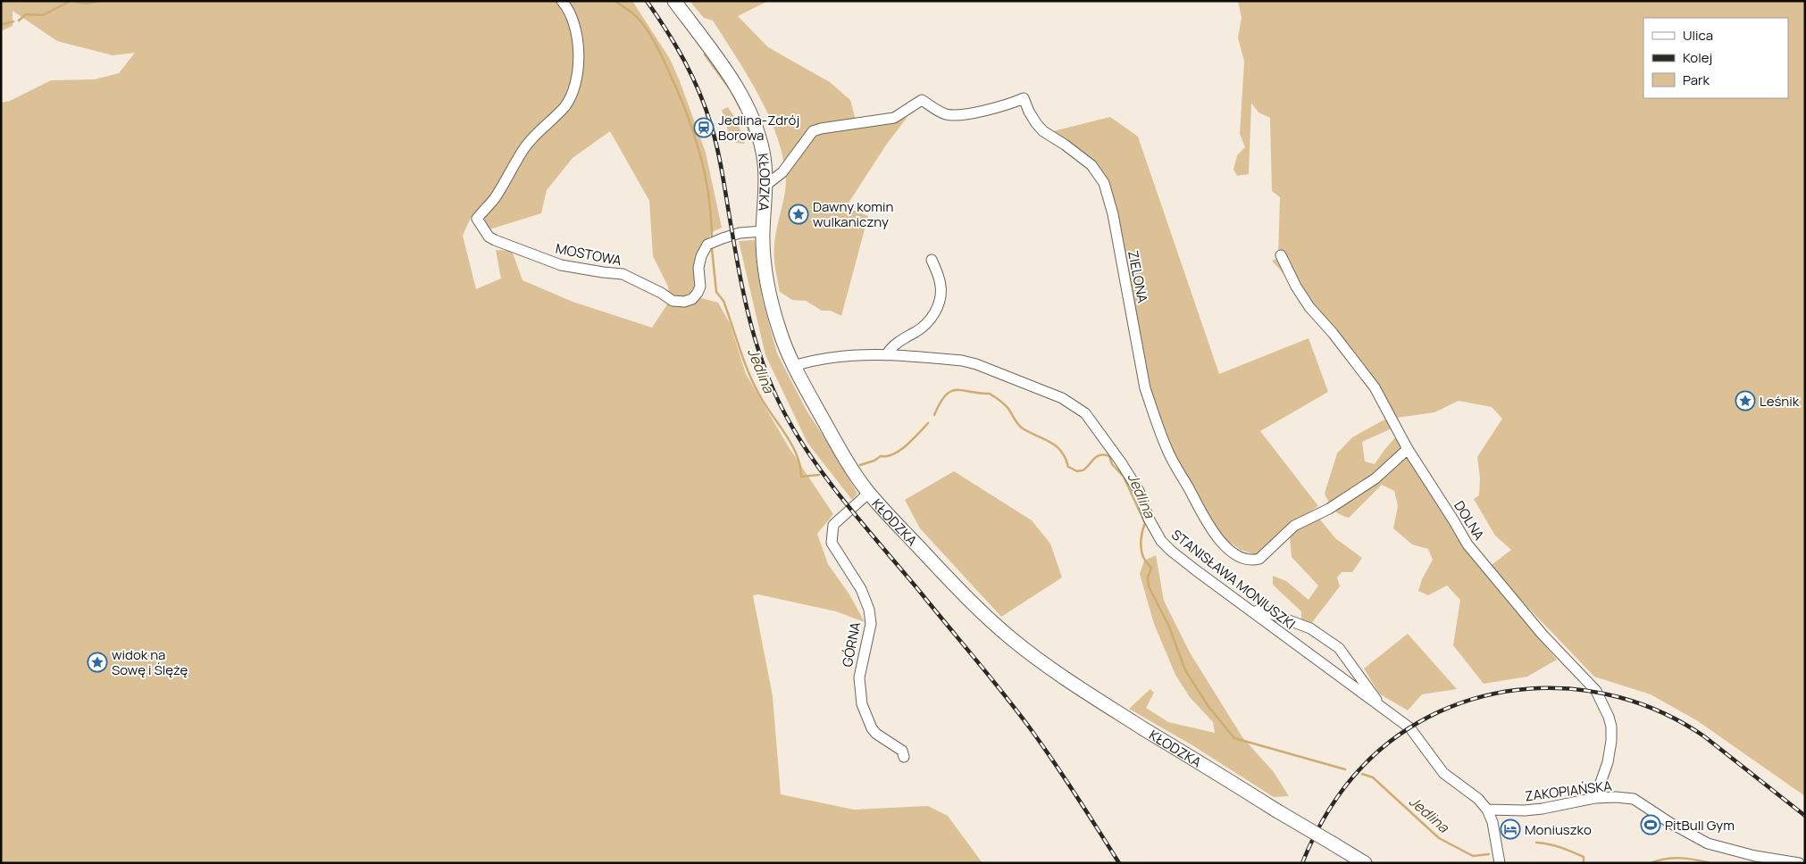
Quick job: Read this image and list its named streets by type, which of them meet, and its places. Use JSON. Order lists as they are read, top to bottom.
{
  "streets": {
    "main road": ["KŁODZKA"],
    "street": [
      "MOSTOWA",
      "ZIELONA",
      "DOLNA",
      "STANISŁAWA MONIUSZKI",
      "GÓRNA",
      "ZAKOPIAŃSKA"
    ]
  },
  "crossings": [
    ["KŁODZKA", "MOSTOWA"],
    ["KŁODZKA", "ZIELONA"],
    ["KŁODZKA", "STANISŁAWA MONIUSZKI"],
    ["KŁODZKA", "GÓRNA"],
    ["ZIELONA", "DOLNA"],
    ["DOLNA", "ZAKOPIAŃSKA"],
    ["STANISŁAWA MONIUSZKI", "ZAKOPIAŃSKA"]
  ],
  "water": ["Jedlina"],
  "places": {
    "station": ["Jedlina-Zdrój Borowa"],
    "place": ["Dawny komin wulkaniczny", "Leśnik", "widok na Sowę i Ślężę"],
    "sports": ["PitBull Gym"],
    "hotel": ["Moniuszko"]
  },
  "legend": ["Ulica", "Kolej", "Park"]
}
